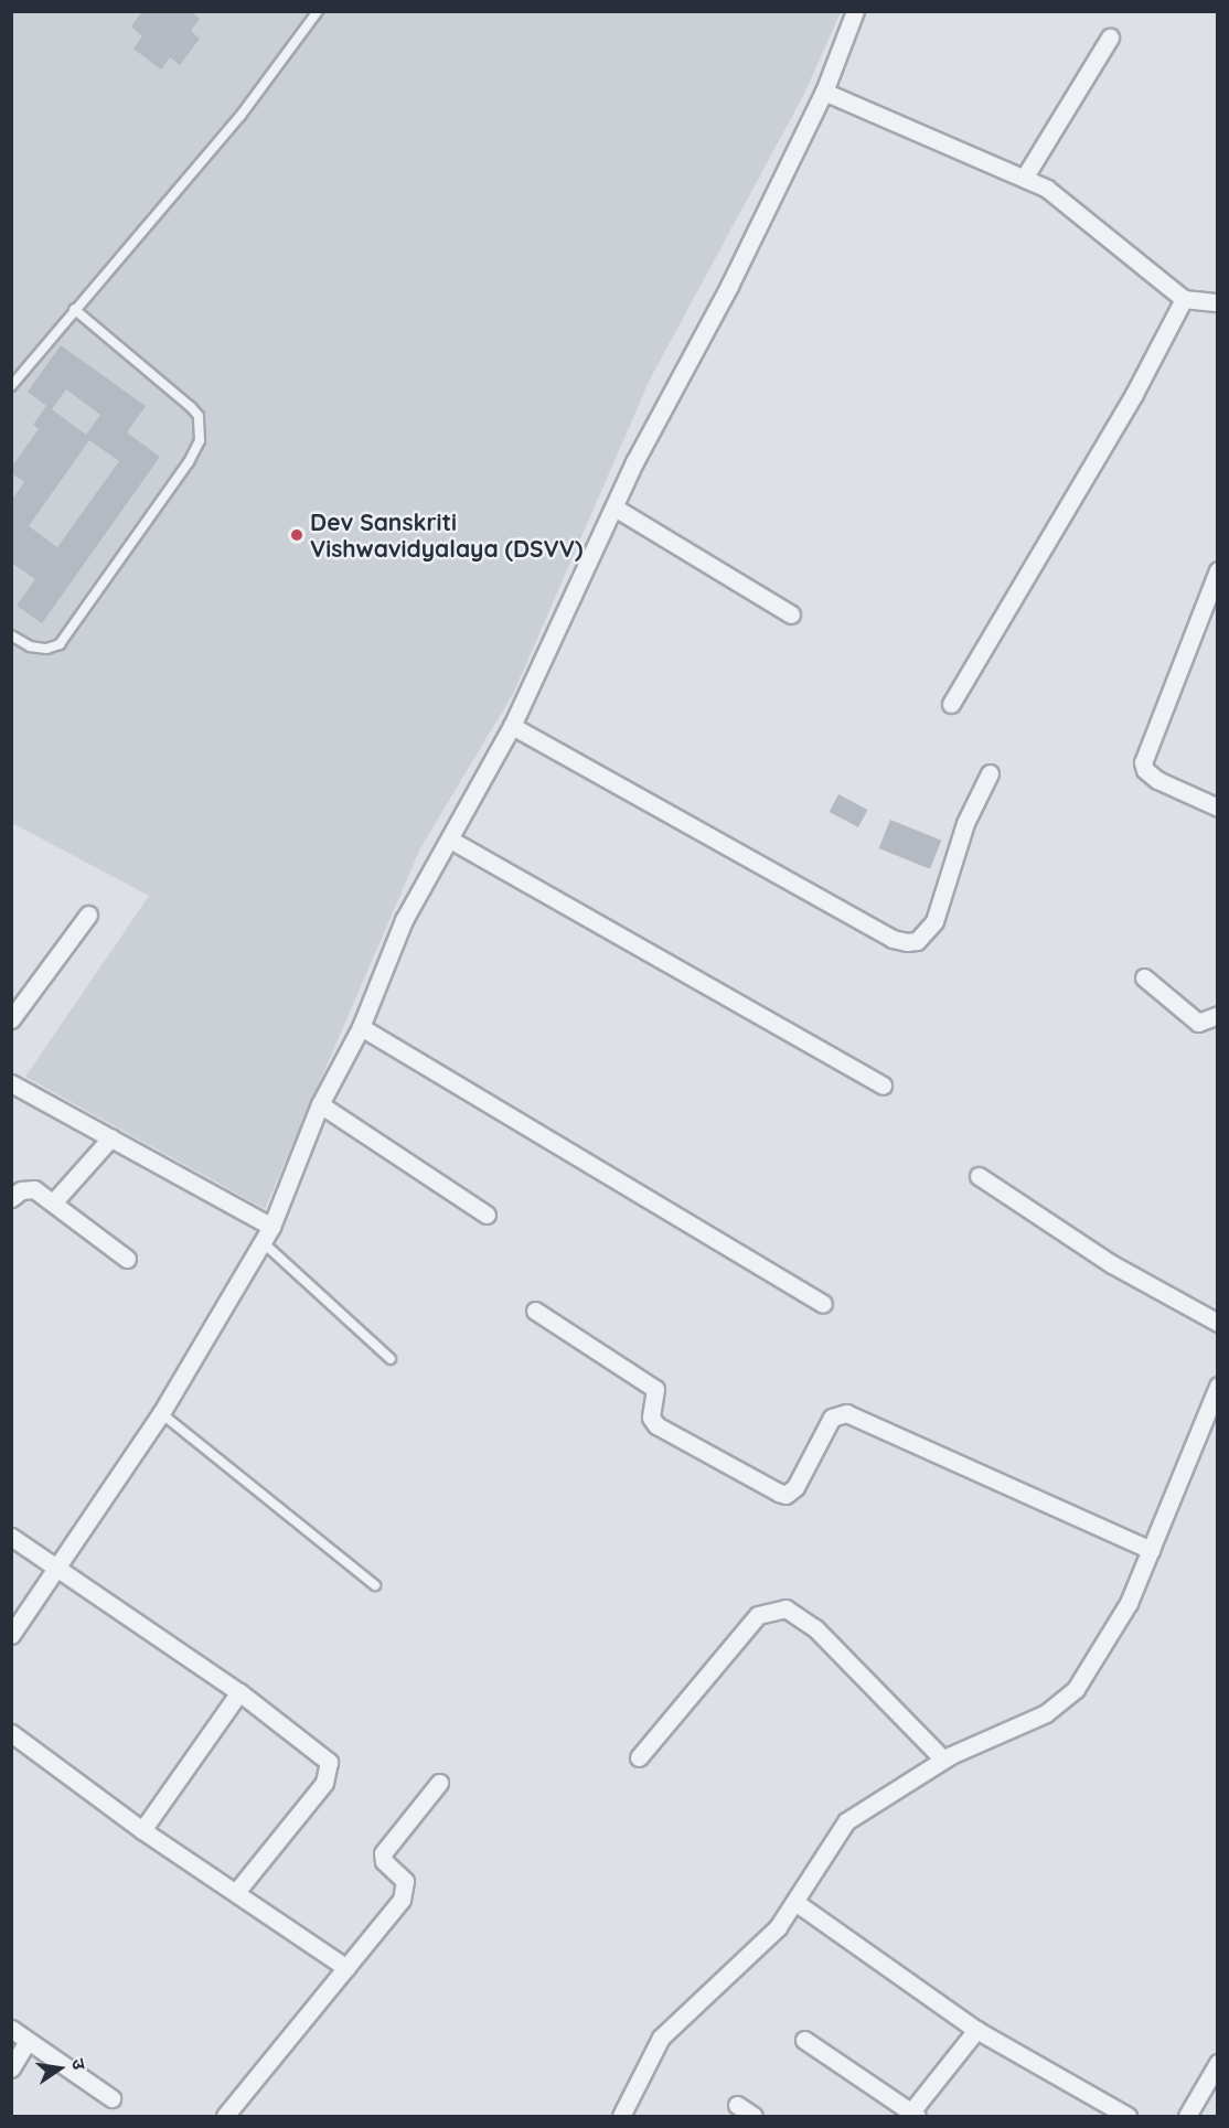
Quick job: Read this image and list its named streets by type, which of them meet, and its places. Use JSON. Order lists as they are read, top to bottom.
{
  "places": ["Dev Sanskriti Vishwavidyalaya (DSVV)"],
  "north": "right"
}
